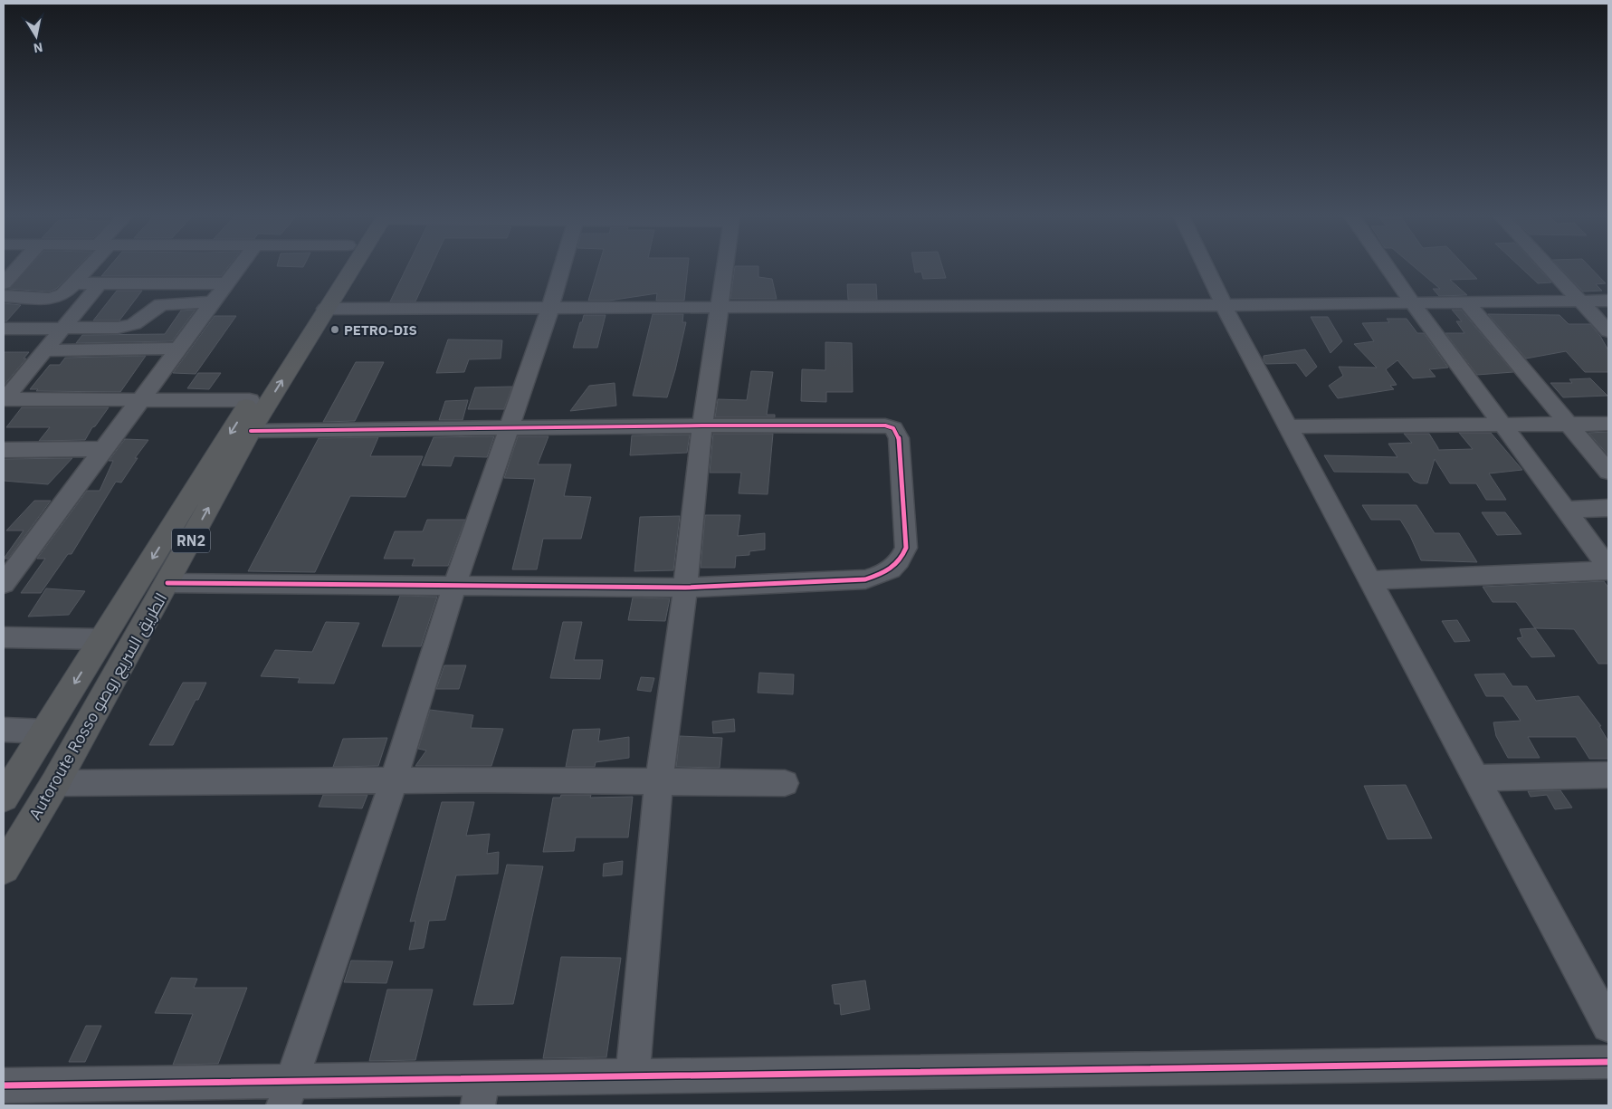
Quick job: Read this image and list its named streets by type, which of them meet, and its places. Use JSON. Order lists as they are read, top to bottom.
{
  "streets": {
    "highway": ["RN2", "Autoroute Rosso الطريق السريع روصو"]
  },
  "places": ["PETRO-DIS"],
  "north": "bottom"
}
